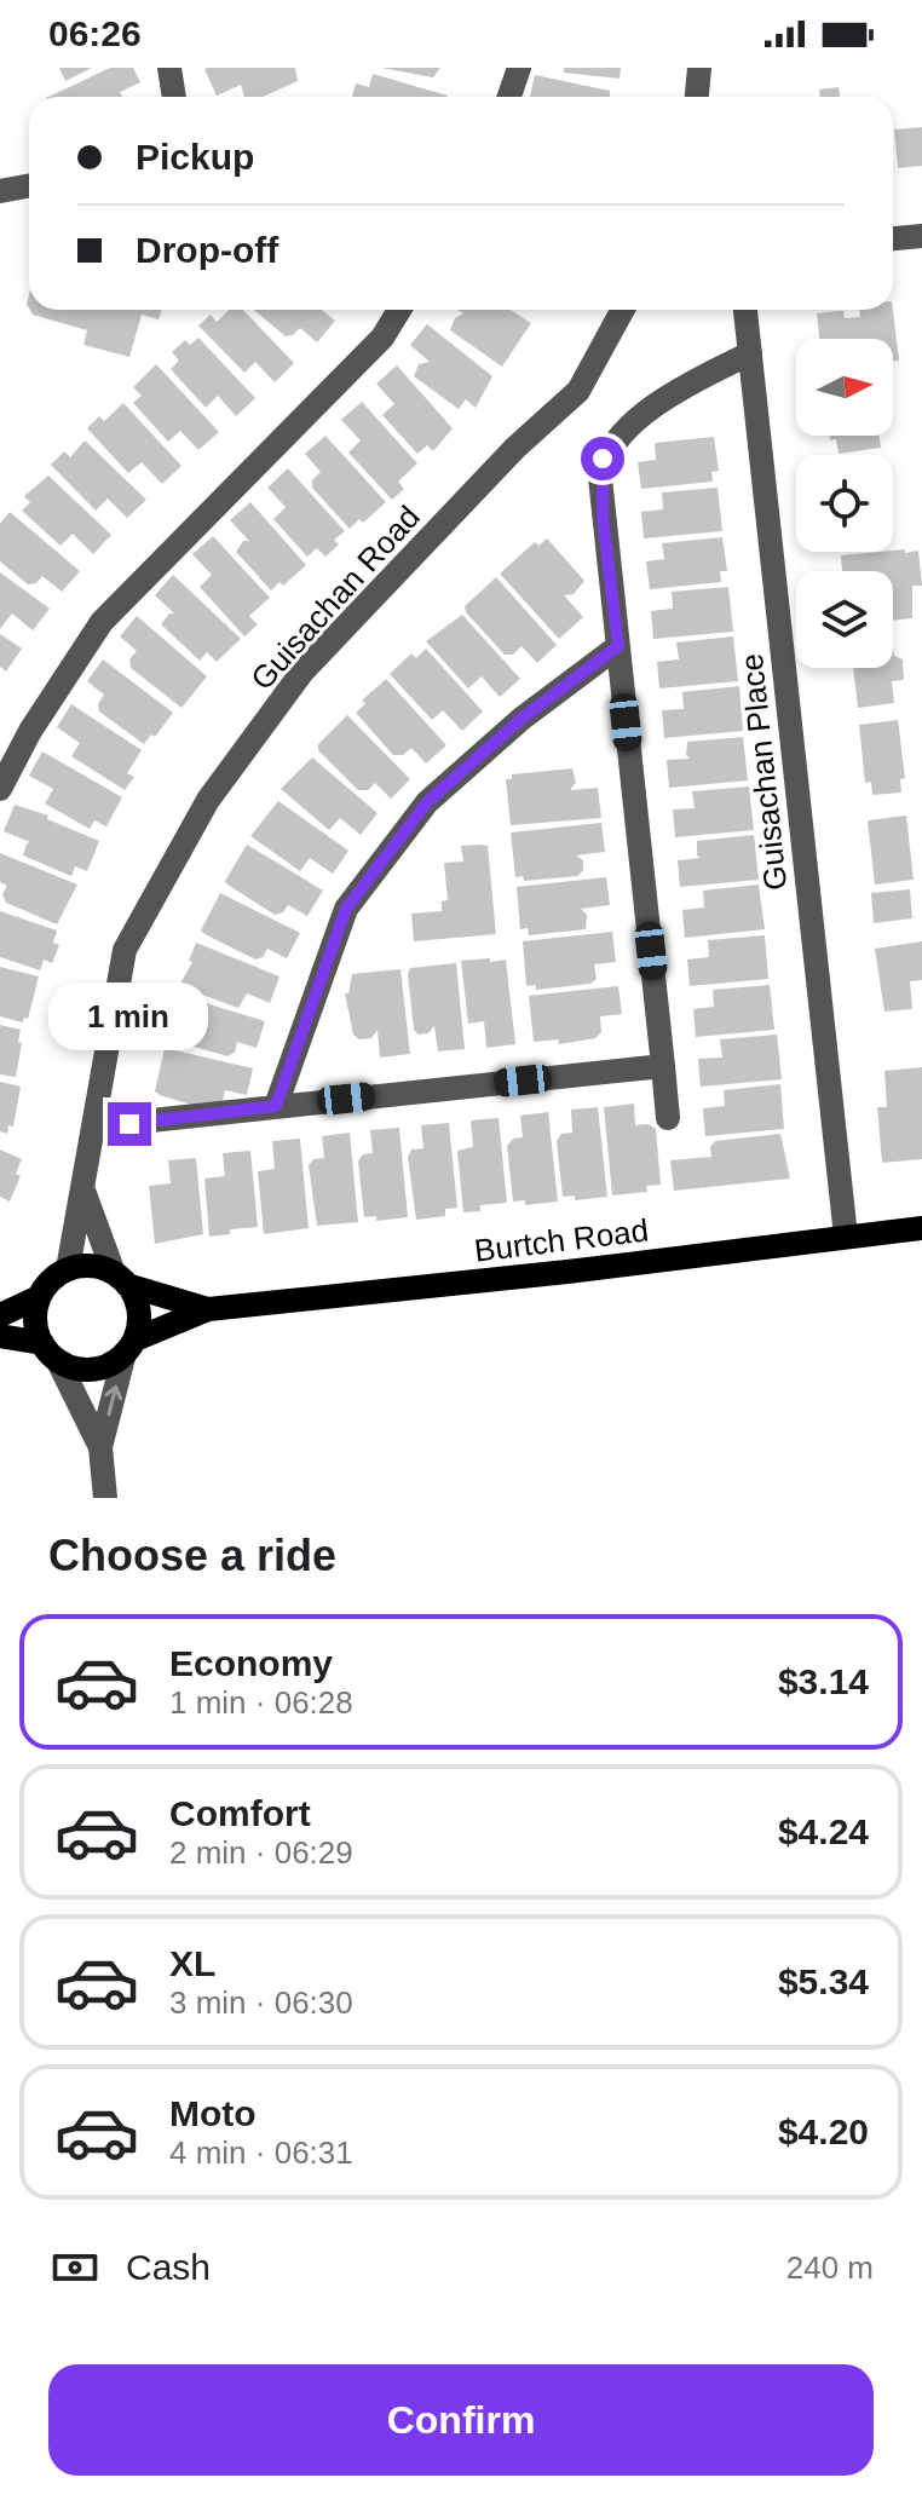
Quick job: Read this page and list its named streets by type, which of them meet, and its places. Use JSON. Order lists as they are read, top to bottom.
{
  "streets": {
    "main road": ["Burtch Road"],
    "street": ["Guisachan Road", "Guisachan Place"]
  },
  "crossings": [
    ["Guisachan Road", "Burtch Road"],
    ["Guisachan Place", "Burtch Road"]
  ],
  "north": "right",
  "page": {
    "status": "06:26",
    "banner": ["Pickup", "Drop-off"],
    "bubble": "1 min",
    "heading": "Choose a ride",
    "list": [
      {
        "name": "Economy",
        "note": "1 min · 06:28",
        "value": "$3.14"
      },
      {
        "name": "Comfort",
        "note": "2 min · 06:29",
        "value": "$4.24"
      },
      {
        "name": "XL",
        "note": "3 min · 06:30",
        "value": "$5.34"
      },
      {
        "name": "Moto",
        "note": "4 min · 06:31",
        "value": "$4.20"
      }
    ],
    "pay": ["Cash", "240 m"],
    "buttons": "Confirm"
  }
}
